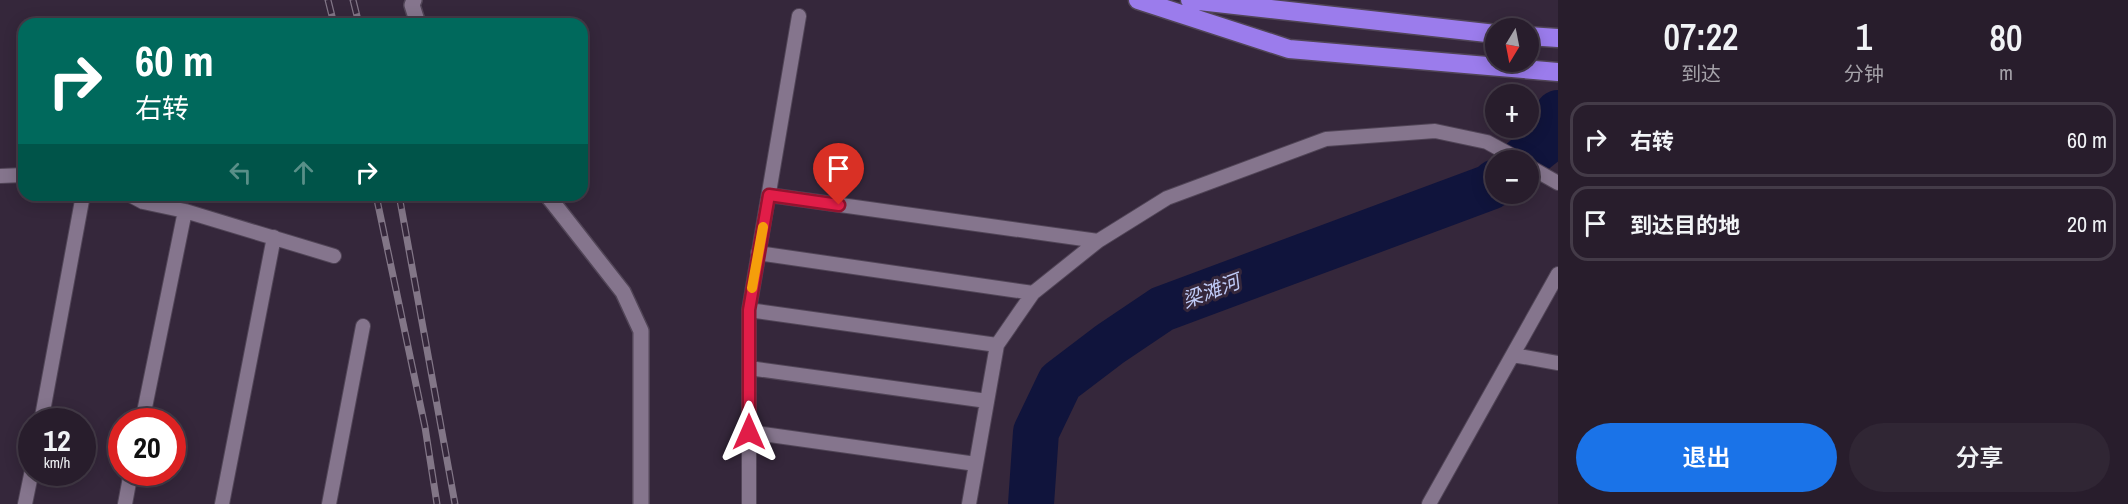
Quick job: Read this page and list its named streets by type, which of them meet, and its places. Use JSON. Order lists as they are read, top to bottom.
{
  "water": ["梁滩河"],
  "north": "bottom",
  "page": {
    "eta": [
      "07:22",
      "到达",
      "1",
      "分钟",
      "80",
      "m"
    ],
    "map_buttons": ["+", "−"],
    "turn": ["60 m", "右转"],
    "list": [
      {
        "name": "右转",
        "value": "60 m"
      },
      {
        "name": "到达目的地",
        "value": "20 m"
      }
    ],
    "speed": "12 km/h",
    "limit": "20",
    "buttons": ["退出", "分享"]
  }
}
